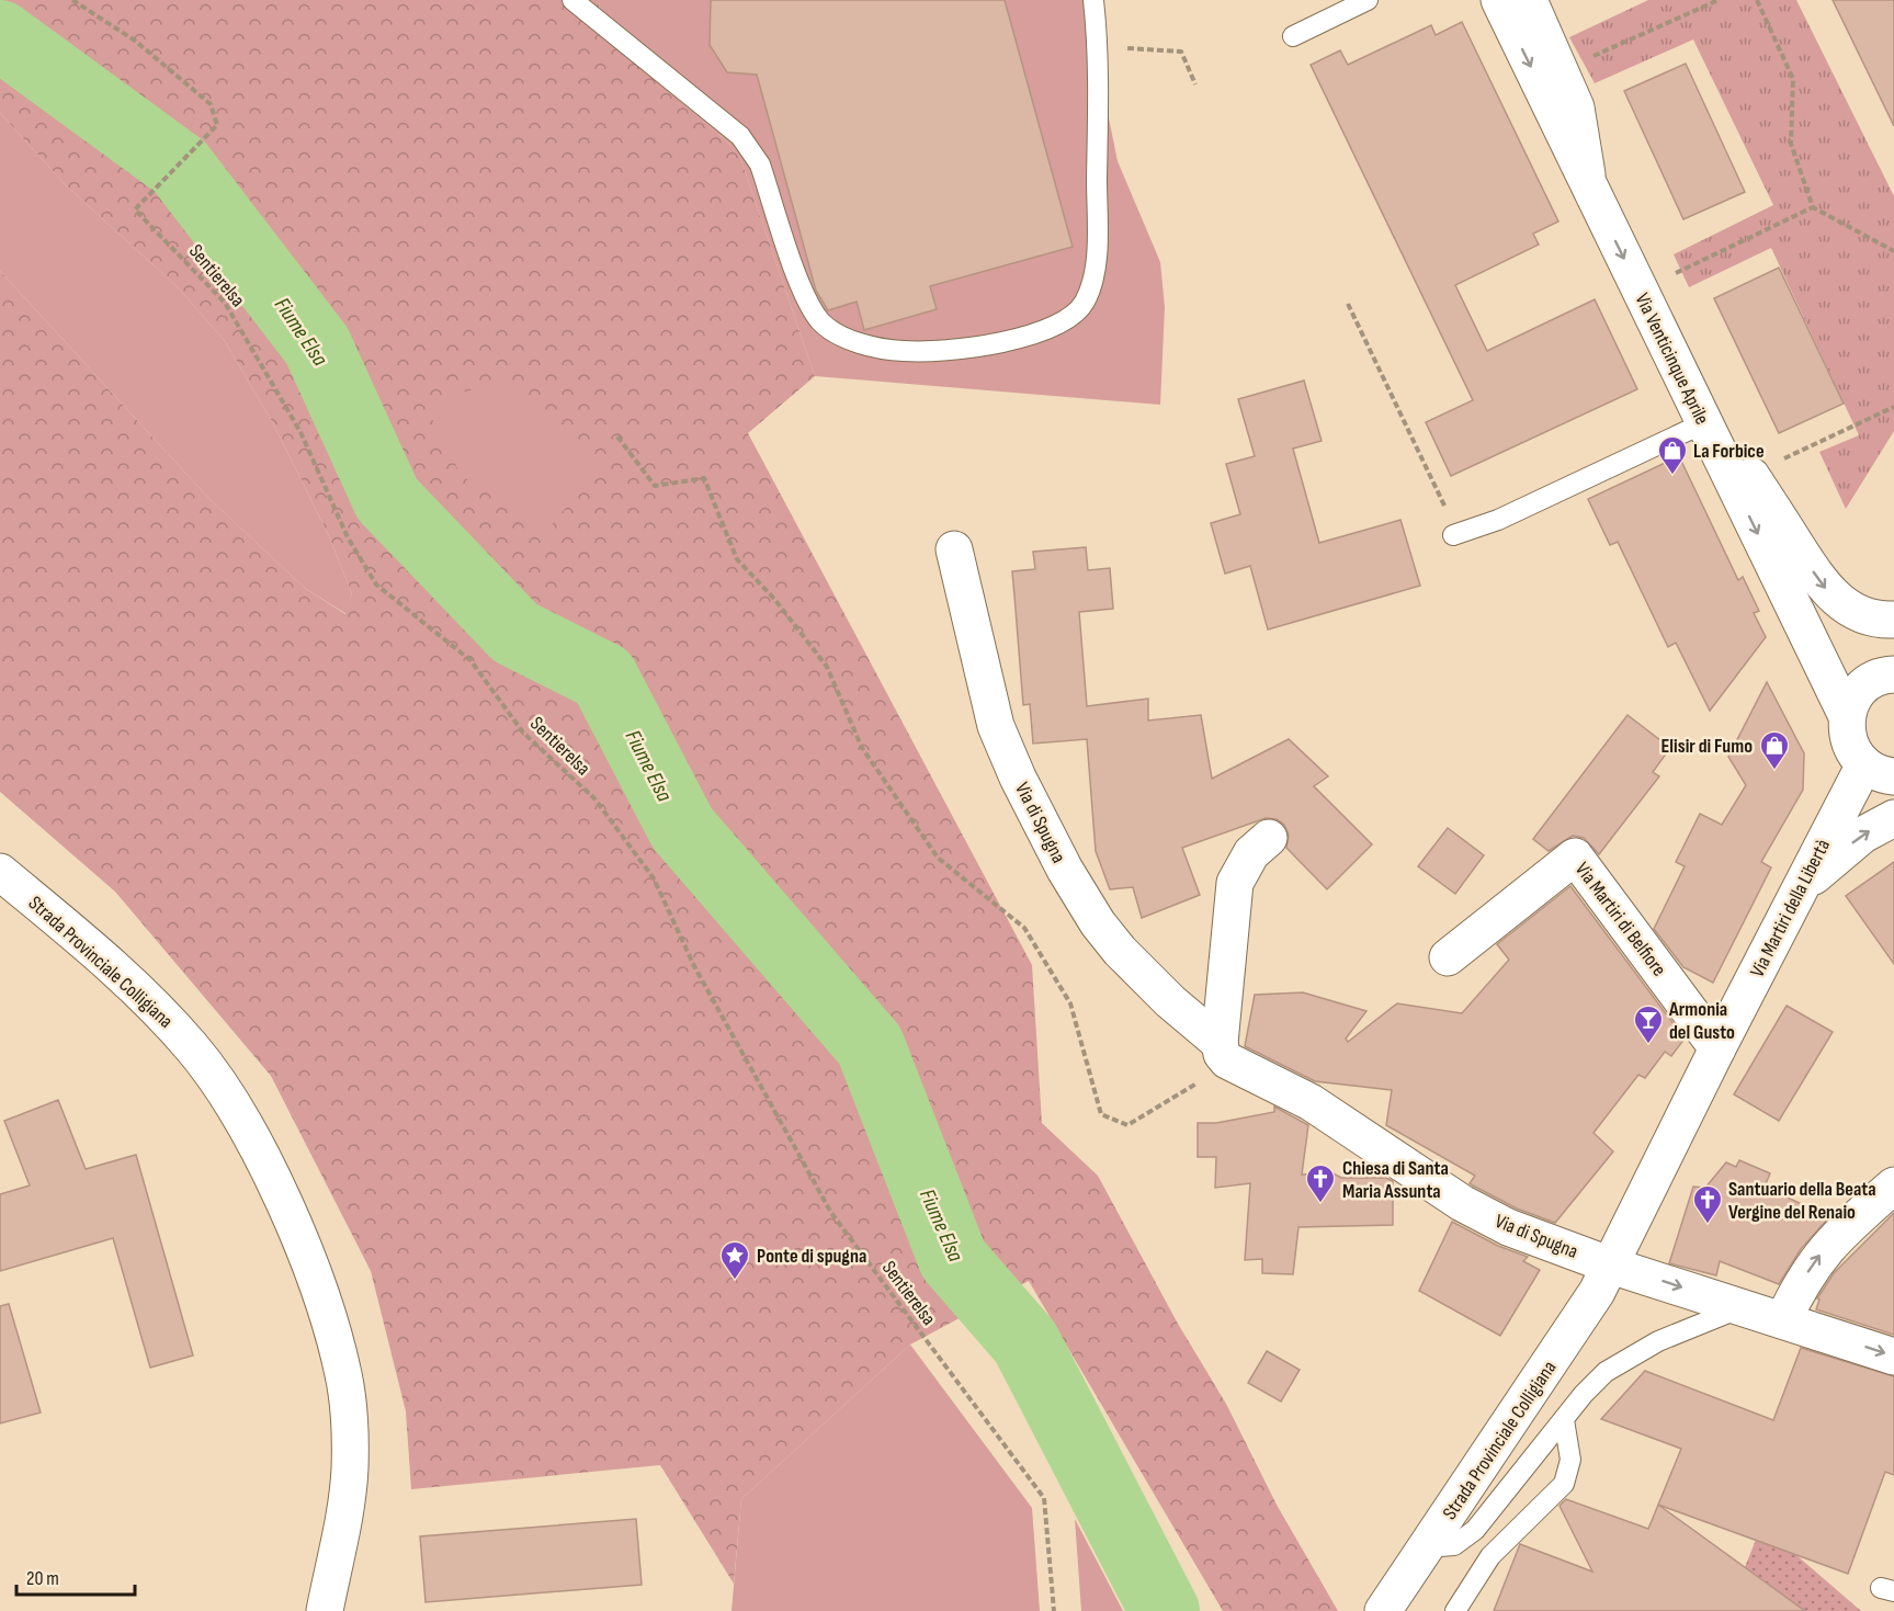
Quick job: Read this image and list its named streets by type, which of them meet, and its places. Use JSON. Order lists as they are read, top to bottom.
{
  "streets": {
    "main road": [
      "Via Venticinque Aprile",
      "Via di Spugna",
      "Via Martiri della Libertà",
      "Via Martiri di Belfiore",
      "Strada Provinciale Colligiana"
    ],
    "path": ["Sentierelsa"]
  },
  "crossings": [
    ["Via Venticinque Aprile", "Via Martiri della Libertà"],
    ["Via di Spugna", "Via Martiri della Libertà"],
    ["Via di Spugna", "Strada Provinciale Colligiana"],
    ["Via Martiri della Libertà", "Via Martiri di Belfiore"],
    ["Via Martiri della Libertà", "Strada Provinciale Colligiana"]
  ],
  "water": ["Fiume Elsa"],
  "places": {
    "shop": ["La Forbice", "Elisir di Fumo"],
    "bar": ["Armonia del Gusto"],
    "church": ["Chiesa di Santa Maria Assunta", "Santuario della Beata Vergine del Renaio"],
    "place": ["Ponte di spugna"]
  },
  "scale_bar": "20 m"
}
